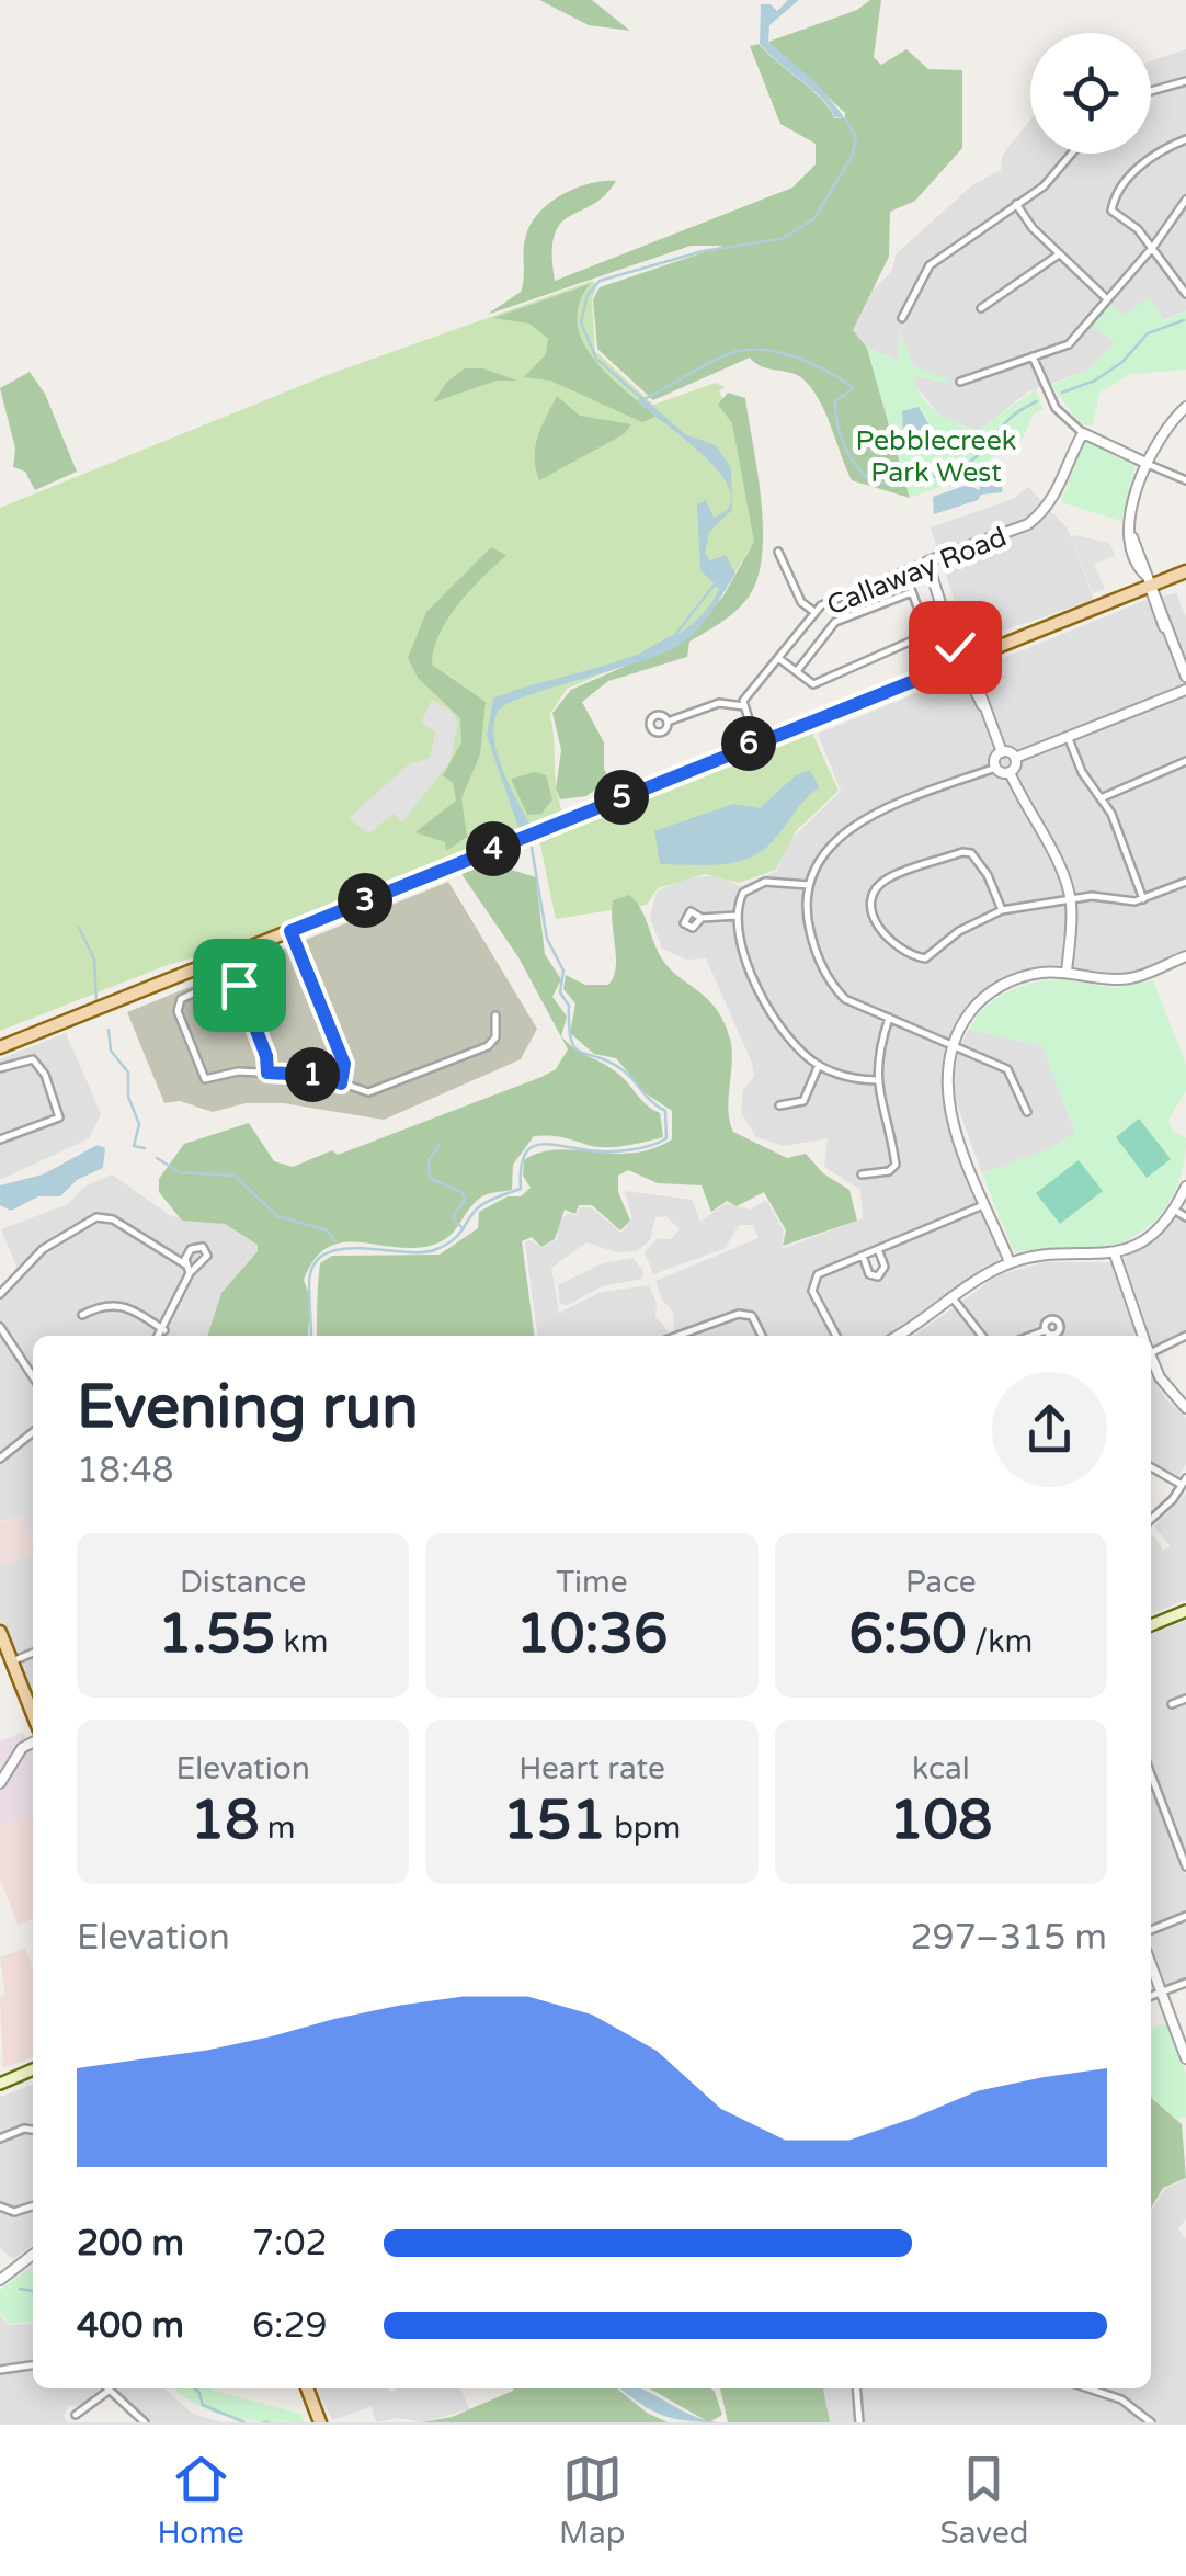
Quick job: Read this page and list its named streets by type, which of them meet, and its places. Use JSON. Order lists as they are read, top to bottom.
{
  "streets": {
    "street": ["Callaway Road"]
  },
  "parks": ["Pebblecreek Park West"],
  "page": {
    "pins": [
      "6",
      "5",
      "4",
      "3",
      "1"
    ],
    "heading": ["Evening run", "18:48"],
    "stats": [
      ["Distance", "1.55 km"],
      ["Time", "10:36"],
      ["Pace", "6:50 /km"],
      ["Elevation", "18 m"],
      ["Heart rate", "151 bpm"],
      ["kcal", "108"]
    ],
    "chart": ["Elevation", "297–315 m"],
    "list": [
      {
        "name": "200 m",
        "note": "7:02"
      },
      {
        "name": "400 m",
        "note": "6:29"
      }
    ],
    "tabs": ["Home", "Map", "Saved"]
  }
}
